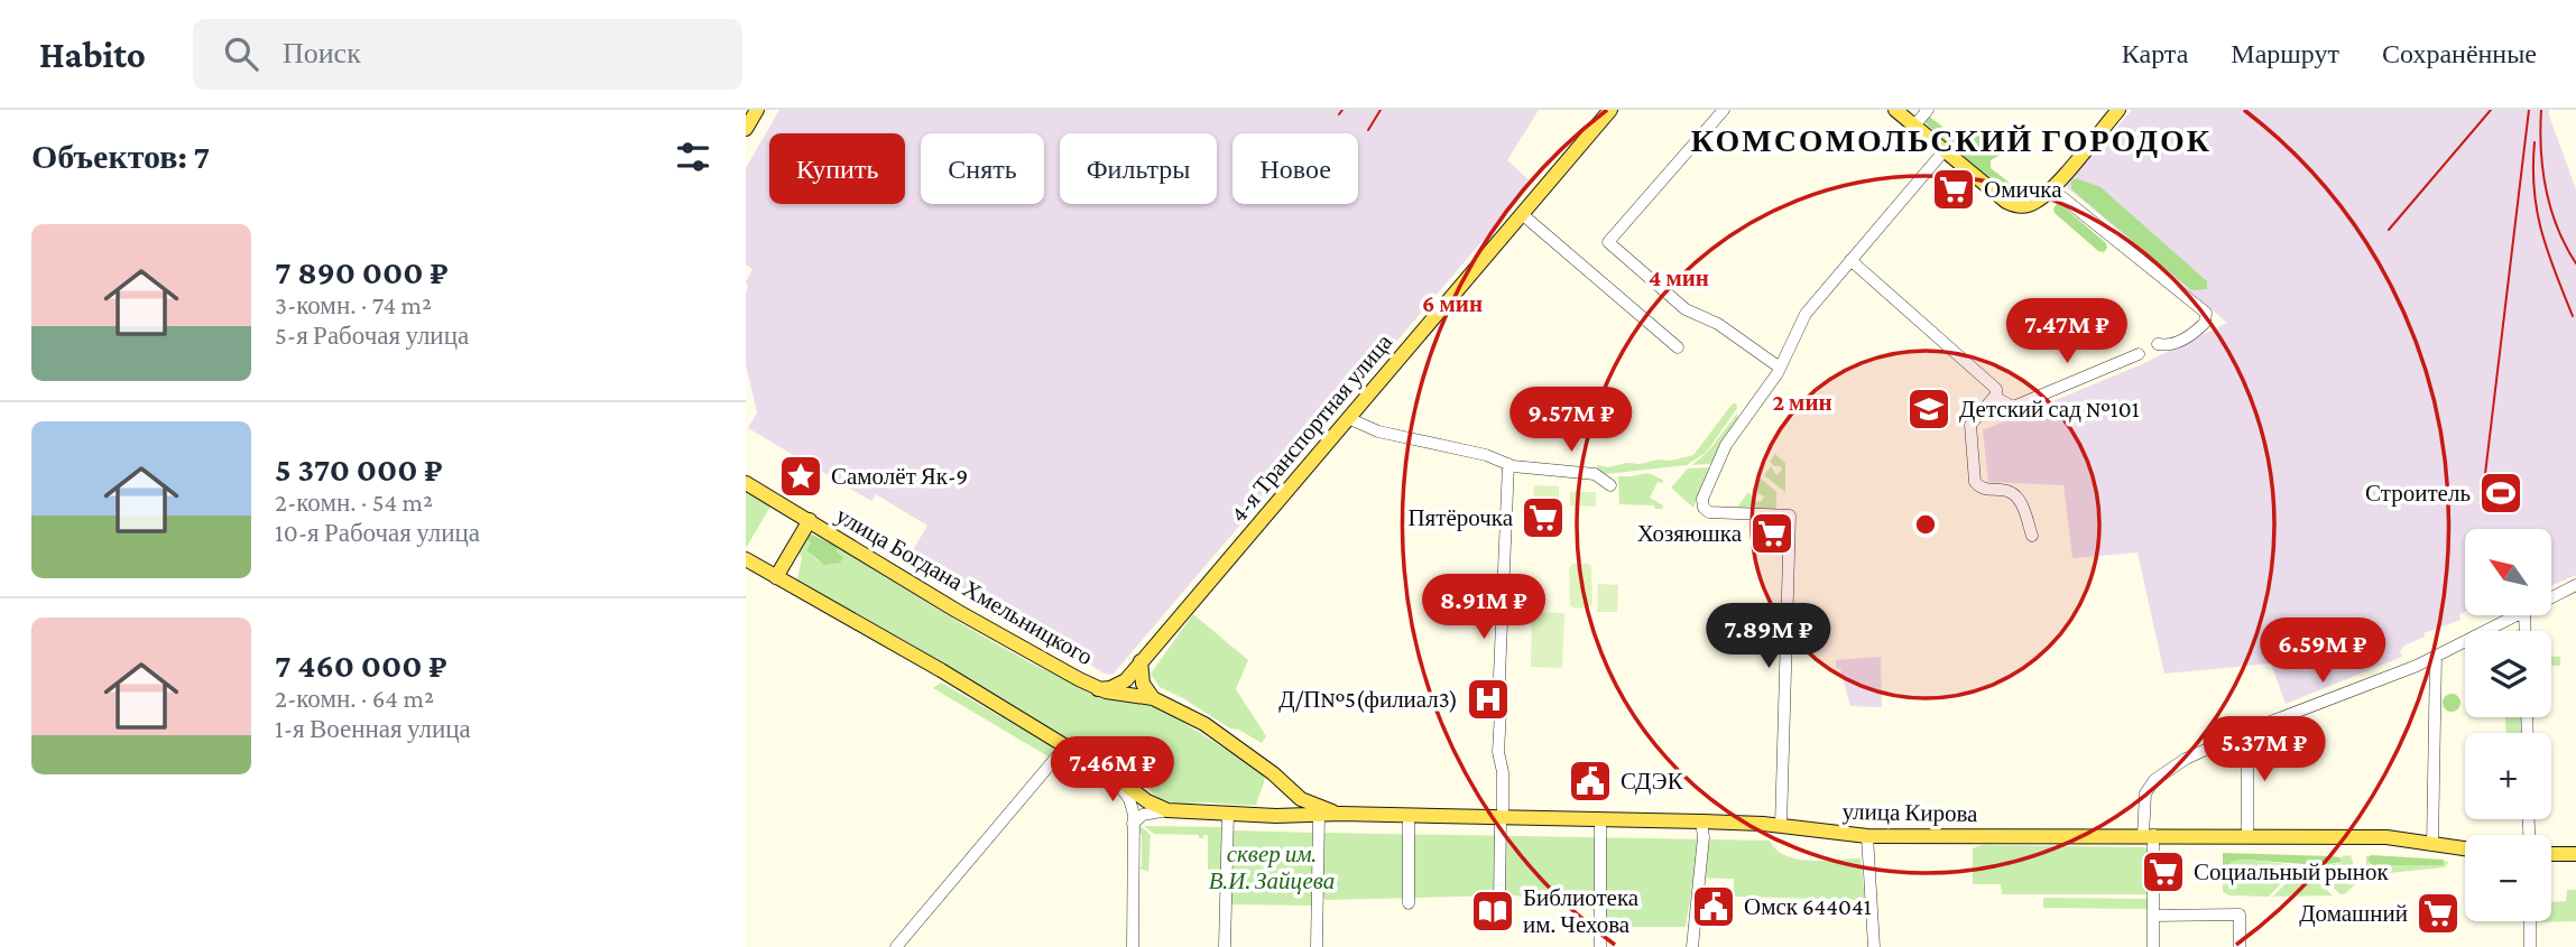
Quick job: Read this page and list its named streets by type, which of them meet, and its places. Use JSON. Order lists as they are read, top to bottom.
{
  "streets": {
    "main road": ["4-я Транспортная улица", "улица Богдана Хмельницкого", "улица Кирова"]
  },
  "crossings": [
    ["4-я Транспортная улица", "улица Богдана Хмельницкого"],
    ["улица Богдана Хмельницкого", "улица Кирова"]
  ],
  "districts": ["КОМСОМОЛЬСКИЙ ГОРОДОК"],
  "parks": ["сквер им. В.И. Зайцева"],
  "places": {
    "supermarket": [
      "Омичка",
      "Пятёрочка",
      "Хозяюшка",
      "Социальный рынок",
      "Домашний"
    ],
    "school or university": ["Детский сад №101"],
    "place": ["Самолёт Як-9"],
    "sports": ["Строитель"],
    "hospital": ["Д/П№5(филиал3)"],
    "public building": ["СДЭК", "Омск 644041"],
    "library": ["Библиотека им. Чехова"]
  },
  "north": "top left",
  "page": {
    "header": "Habito",
    "search": "Поиск",
    "nav": ["Карта", "Маршрут", "Сохранённые"],
    "heading": "Объектов: 7",
    "chip": [
      "Купить",
      "Снять",
      "Фильтры",
      "Новое"
    ],
    "list": [
      {
        "name": "7 890 000 ₽",
        "note": "3-комн. · 74 m² · 5-я Рабочая улица"
      },
      {
        "name": "5 370 000 ₽",
        "note": "2-комн. · 54 m² · 10-я Рабочая улица"
      },
      {
        "name": "7 460 000 ₽",
        "note": "2-комн. · 64 m² · 1-я Военная улица"
      }
    ],
    "price": [
      "7.47M ₽",
      "9.57M ₽",
      "8.91M ₽",
      "7.89M ₽",
      "6.59M ₽",
      "5.37M ₽",
      "7.46M ₽"
    ],
    "map_buttons": ["+", "−"]
  },
  "rings": ["4 мин", "6 мин", "2 мин"]
}
